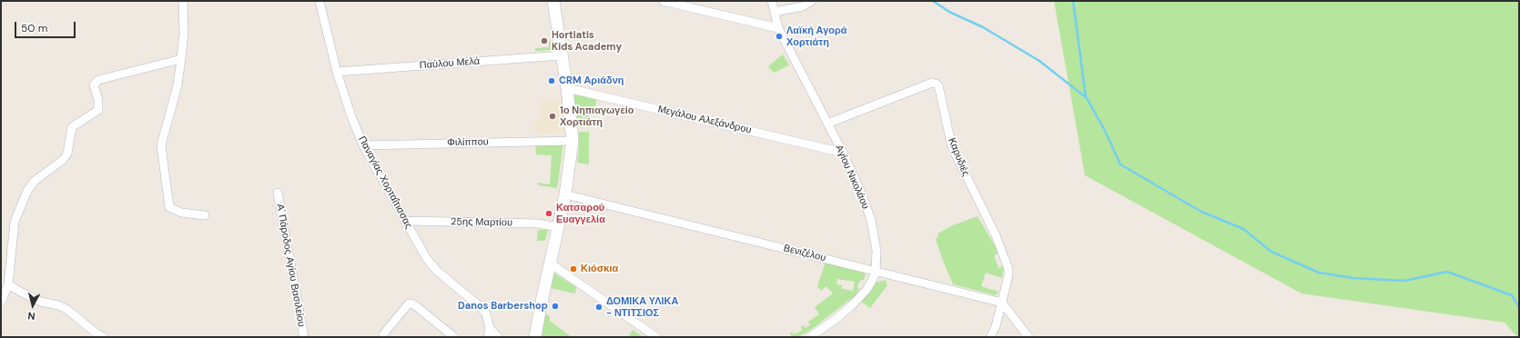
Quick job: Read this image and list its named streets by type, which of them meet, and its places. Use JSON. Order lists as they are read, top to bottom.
{
  "streets": {
    "street": [
      "Παύλου Μελά",
      "Μεγάλου Αλεξάνδρου",
      "Φιλίππου",
      "Καρυδιές",
      "Αγίου Νικολάου",
      "Παναγίας Χορταΐτισσας",
      "25ης Μαρτίου",
      "Βενιζέλου",
      "Α' Πάροδος Αγίου Βασιλείου"
    ]
  },
  "crossings": [
    ["Παύλου Μελά", "Παναγίας Χορταΐτισσας"],
    ["Μεγάλου Αλεξάνδρου", "Αγίου Νικολάου"],
    ["Φιλίππου", "Παναγίας Χορταΐτισσας"],
    ["Καρυδιές", "Αγίου Νικολάου"],
    ["Καρυδιές", "Βενιζέλου"],
    ["Αγίου Νικολάου", "Βενιζέλου"],
    ["Παναγίας Χορταΐτισσας", "25ης Μαρτίου"]
  ],
  "places": [
    "Λαϊκή Αγορά Χορτιάτη",
    "Hortiatis Kids Academy",
    "CRM Αριάδνη",
    "1ο Νηπιαγωγείο Χορτιάτη",
    "Κατσαρού Ευαγγελία",
    "Κιόσκια",
    "Danos Barbershop",
    "ΔΟΜΙΚΑ ΥΛΙΚΑ - ΝΤΙΤΣΙΟΣ"
  ],
  "scale_bar": "50 m",
  "north": "bottom"
}
